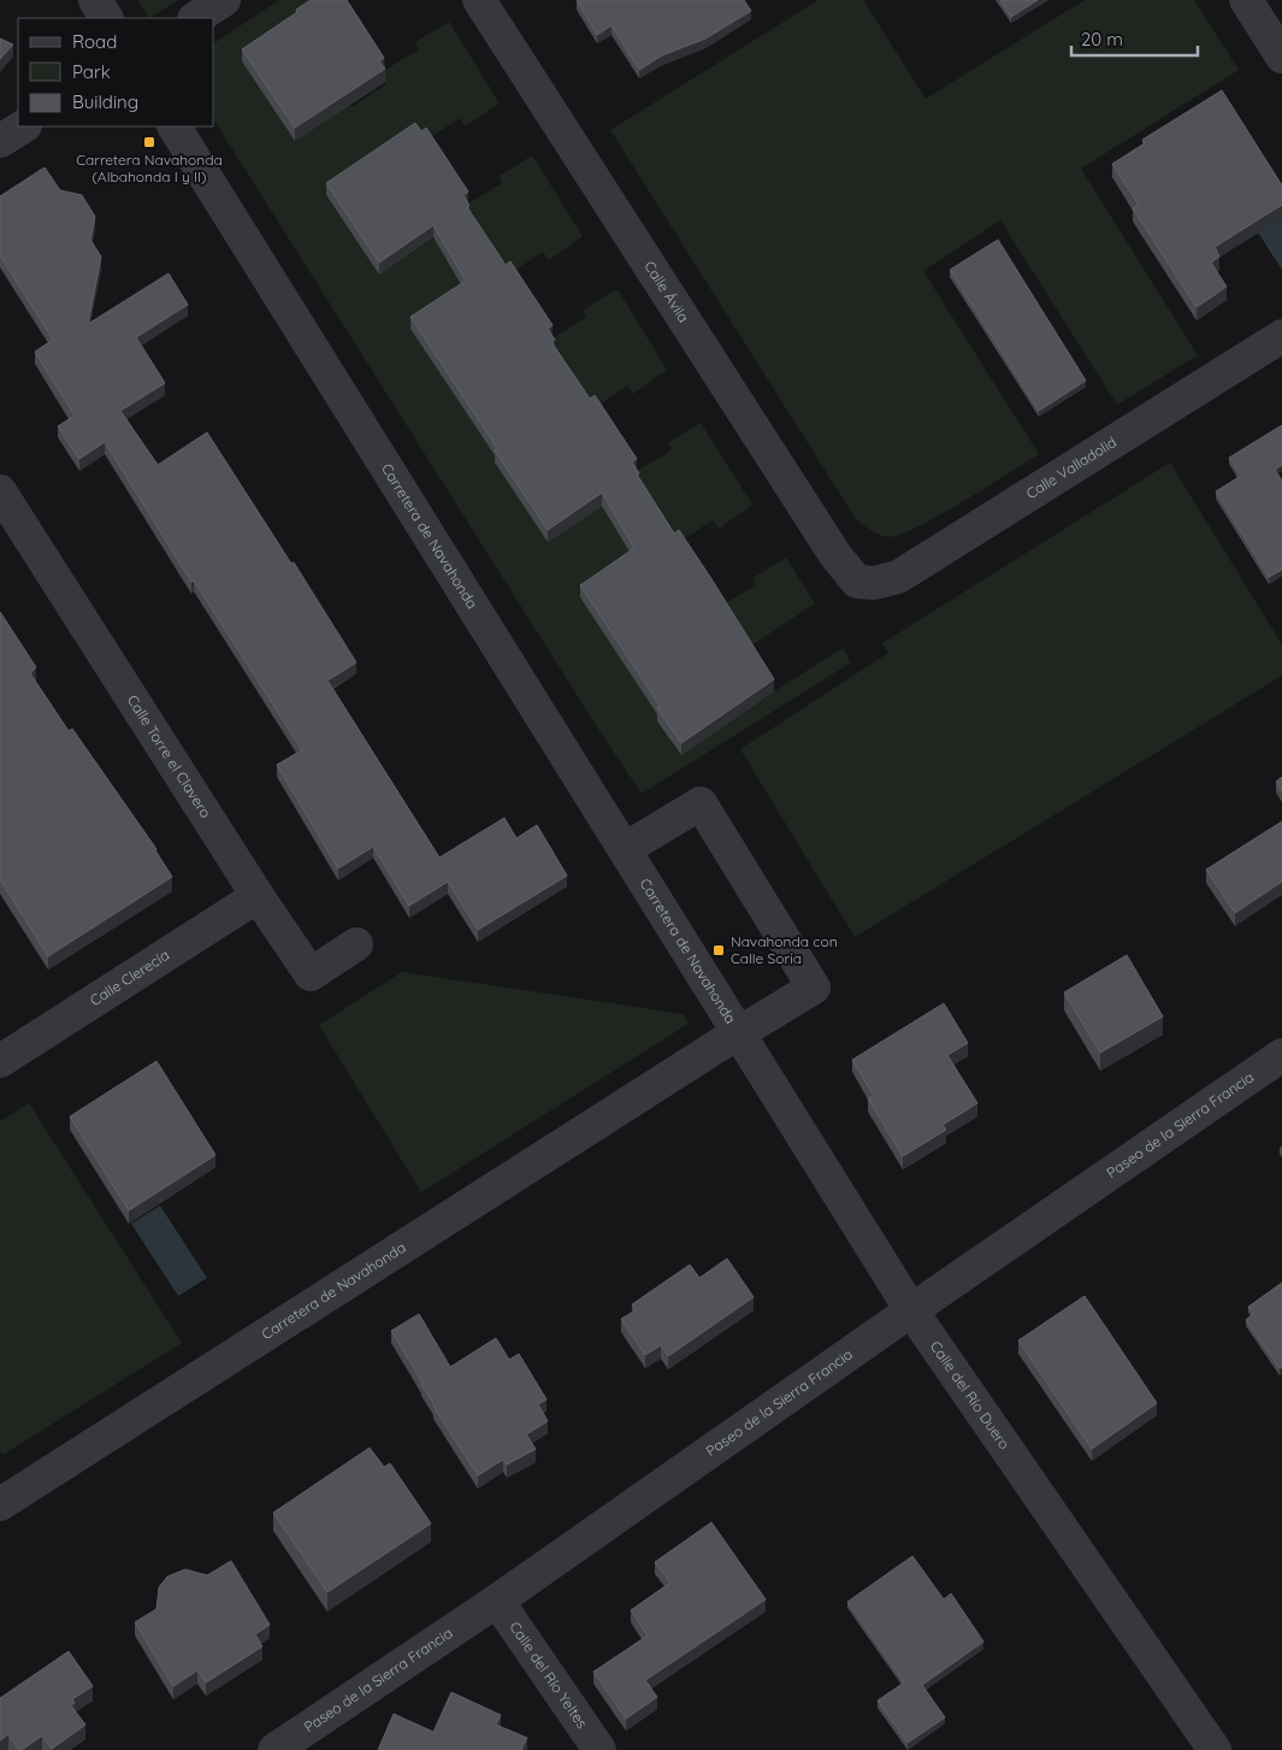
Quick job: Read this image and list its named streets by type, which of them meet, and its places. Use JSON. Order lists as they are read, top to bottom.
{
  "streets": {
    "street": [
      "Calle Ávila",
      "Calle Valladolid",
      "Carretera de Navahonda",
      "Calle Torre el Clavero",
      "Calle Clerecía",
      "Paseo de la Sierra Francia",
      "Calle del Río Duero",
      "Calle del Río Yeltes"
    ]
  },
  "crossings": [
    ["Calle Ávila", "Calle Valladolid"],
    ["Carretera de Navahonda", "Calle del Río Duero"],
    ["Calle Torre el Clavero", "Calle Clerecía"],
    ["Paseo de la Sierra Francia", "Calle del Río Duero"],
    ["Paseo de la Sierra Francia", "Calle del Río Yeltes"]
  ],
  "places": {
    "transit": ["Carretera Navahonda (Albahonda I y II)", "Navahonda con Calle Soria"]
  },
  "legend": ["Road", "Park", "Building"],
  "scale_bar": "20 m"
}
